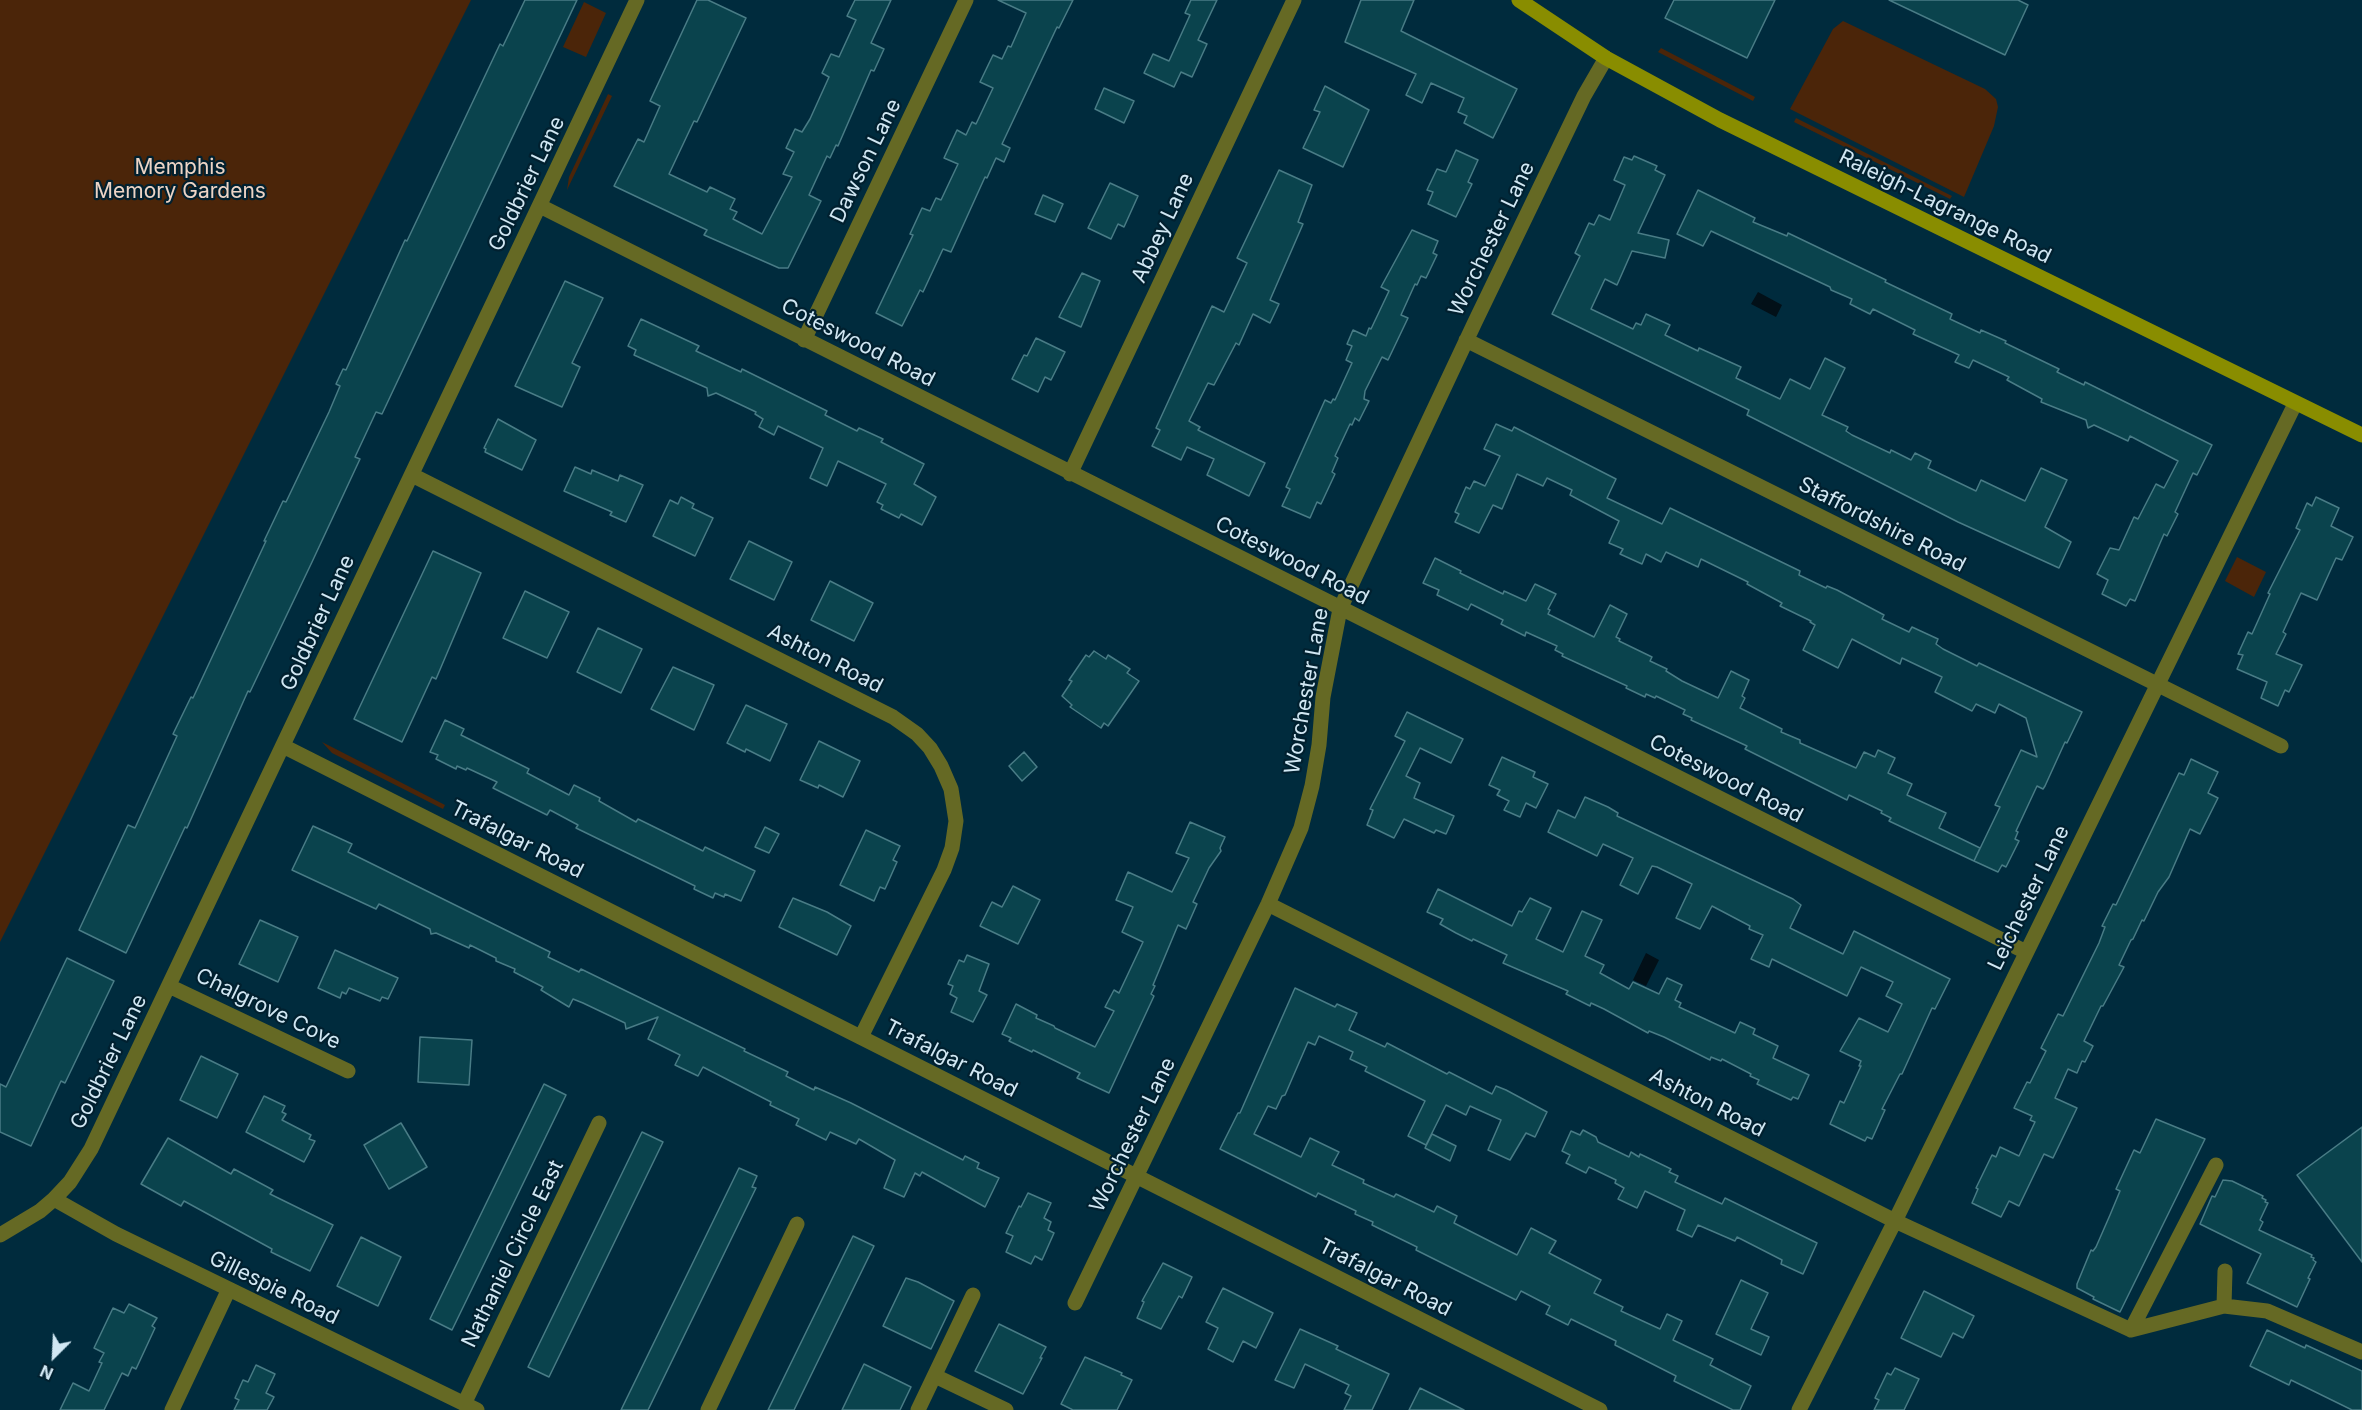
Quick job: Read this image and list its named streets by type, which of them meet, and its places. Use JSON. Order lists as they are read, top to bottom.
{
  "streets": {
    "main road": ["Raleigh-Lagrange Road"],
    "street": [
      "Dawson Lane",
      "Goldbrier Lane",
      "Abbey Lane",
      "Worchester Lane",
      "Coteswood Road",
      "Staffordshire Road",
      "Ashton Road",
      "Trafalgar Road",
      "Leichester Lane",
      "Chalgrove Cove",
      "Nathaniel Circle East",
      "Gillespie Road"
    ]
  },
  "crossings": [
    ["Dawson Lane", "Coteswood Road"],
    ["Goldbrier Lane", "Coteswood Road"],
    ["Goldbrier Lane", "Ashton Road"],
    ["Goldbrier Lane", "Trafalgar Road"],
    ["Goldbrier Lane", "Chalgrove Cove"],
    ["Goldbrier Lane", "Gillespie Road"],
    ["Raleigh-Lagrange Road", "Worchester Lane"],
    ["Raleigh-Lagrange Road", "Leichester Lane"],
    ["Abbey Lane", "Coteswood Road"],
    ["Worchester Lane", "Coteswood Road"],
    ["Worchester Lane", "Staffordshire Road"],
    ["Worchester Lane", "Ashton Road"],
    ["Worchester Lane", "Trafalgar Road"],
    ["Coteswood Road", "Leichester Lane"],
    ["Staffordshire Road", "Leichester Lane"],
    ["Ashton Road", "Trafalgar Road"],
    ["Ashton Road", "Leichester Lane"],
    ["Nathaniel Circle East", "Gillespie Road"]
  ],
  "parks": ["Memphis Memory Gardens"],
  "north": "bottom left"
}
